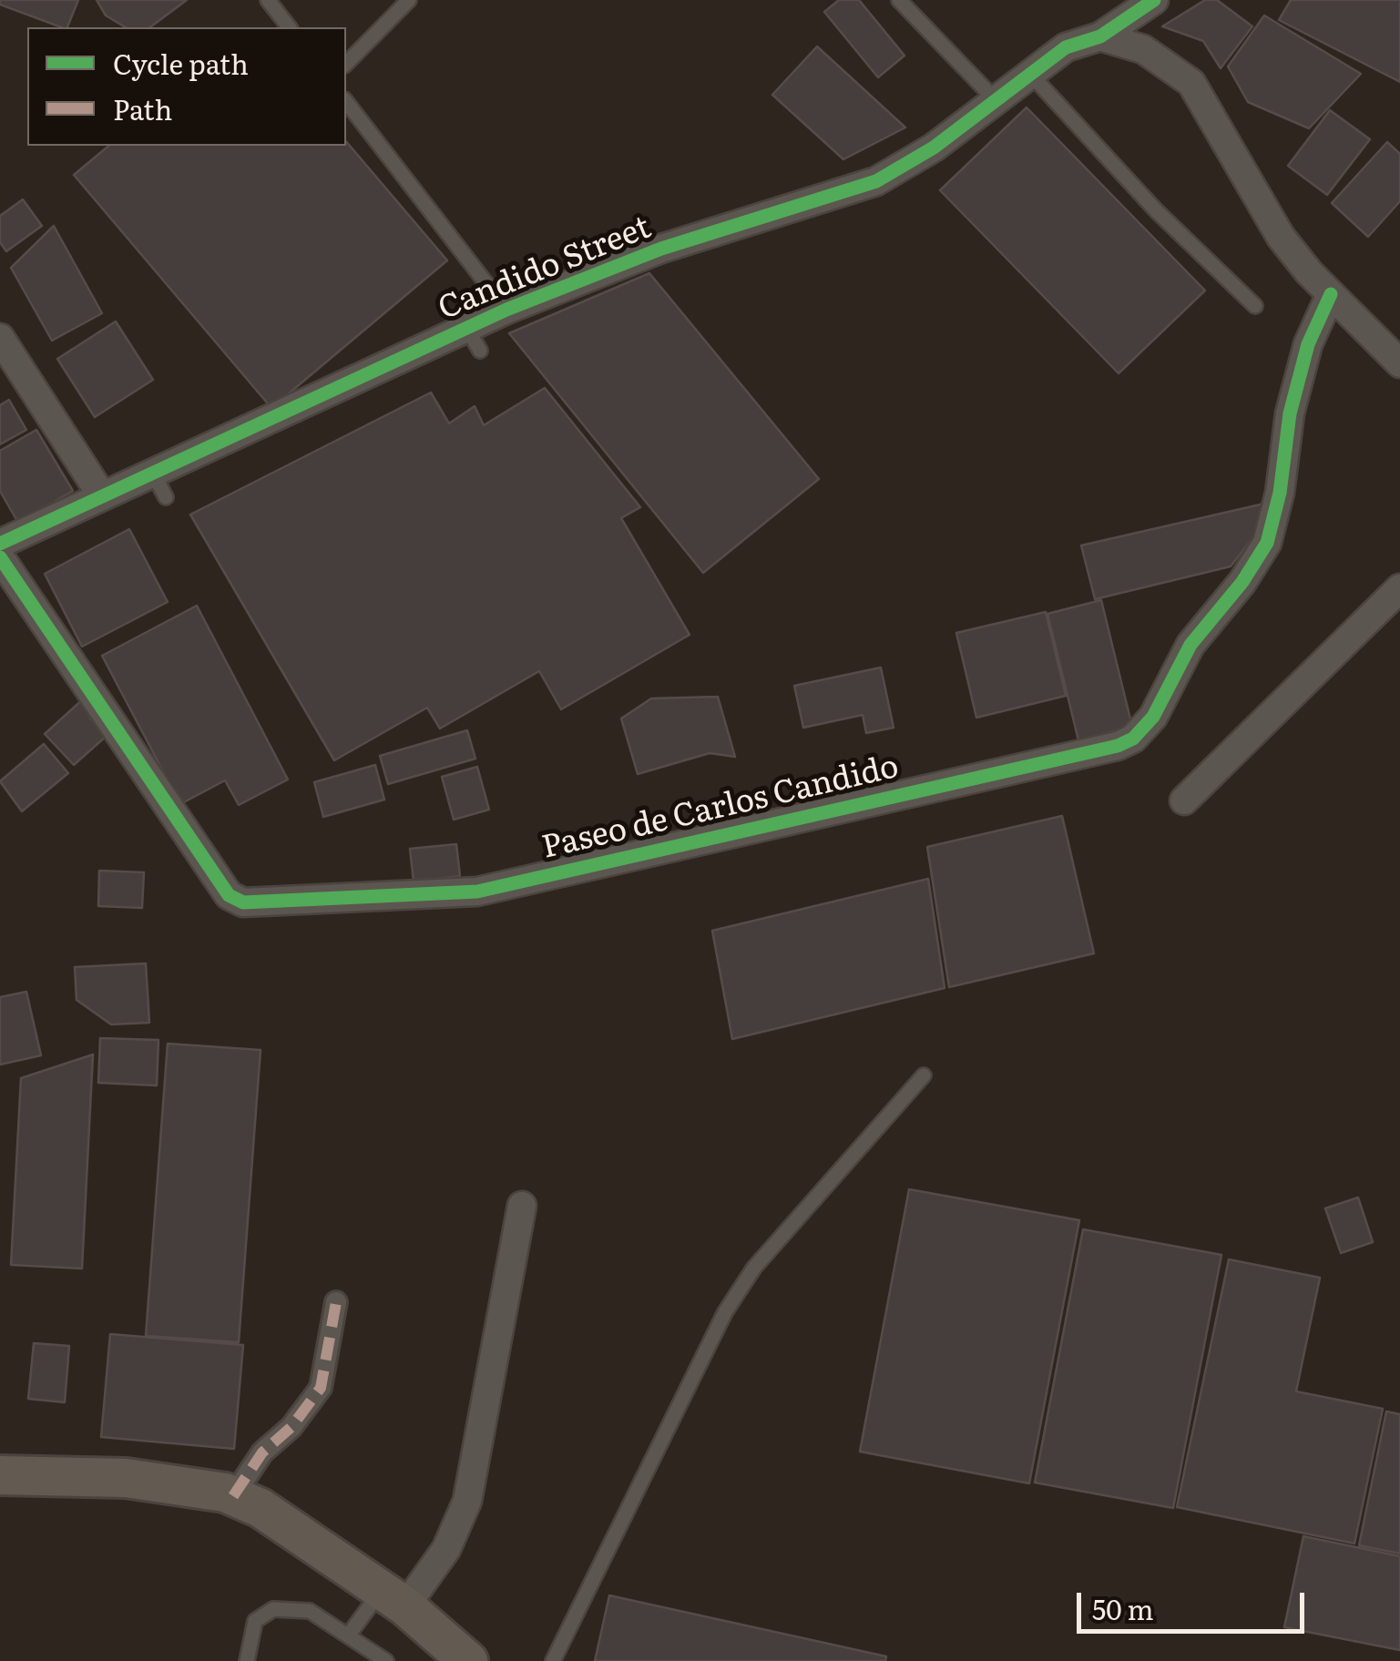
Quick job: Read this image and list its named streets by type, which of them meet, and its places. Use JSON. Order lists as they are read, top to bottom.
{
  "streets": {
    "street": ["Candido Street", "Paseo de Carlos Candido"]
  },
  "legend": ["Cycle path", "Path"],
  "scale_bar": "50 m"
}
